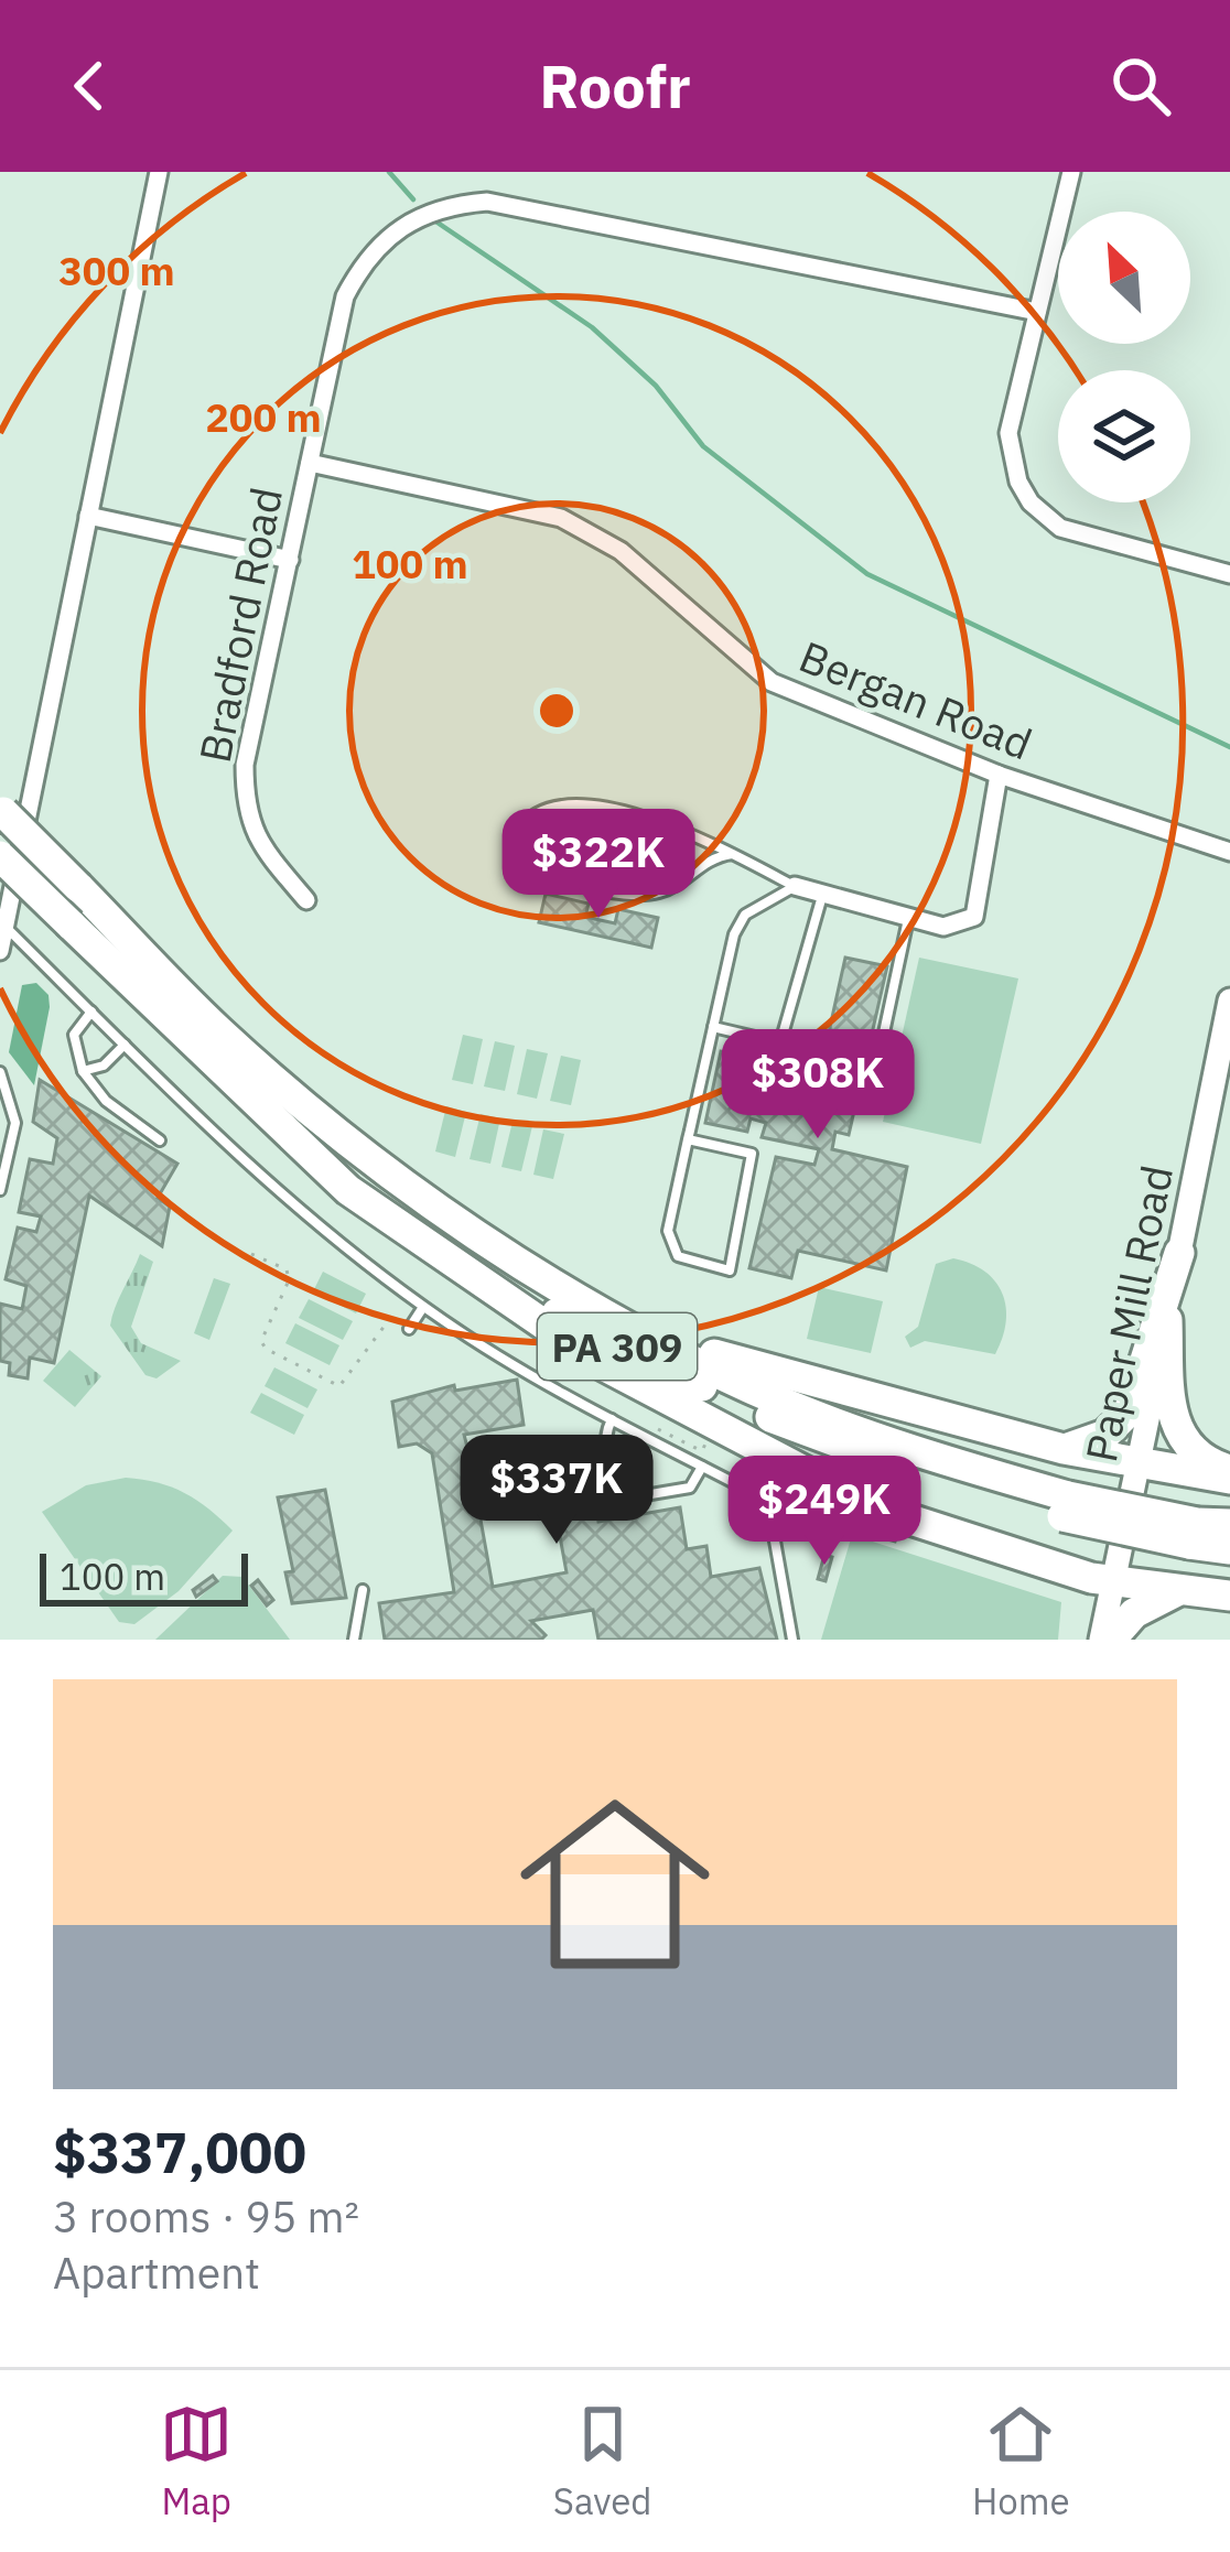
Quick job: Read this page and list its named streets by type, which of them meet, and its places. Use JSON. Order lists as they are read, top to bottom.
{
  "streets": {
    "highway": ["PA 309"],
    "main road": ["Paper Mill Road"],
    "street": ["Bradford Road", "Bergan Road"]
  },
  "crossings": [
    ["Bradford Road", "Bergan Road"]
  ],
  "scale_bar": "100 m",
  "north": "top left",
  "page": {
    "header": "Roofr",
    "price": [
      "$322K",
      "$308K",
      "$337K",
      "$249K"
    ],
    "scale": "100 m",
    "list": [
      {
        "name": "$337,000",
        "note": "3 rooms · 95 m² · Apartment"
      }
    ],
    "tabs": ["Map", "Saved", "Home"]
  },
  "rings": ["300 m", "200 m", "100 m"]
}
